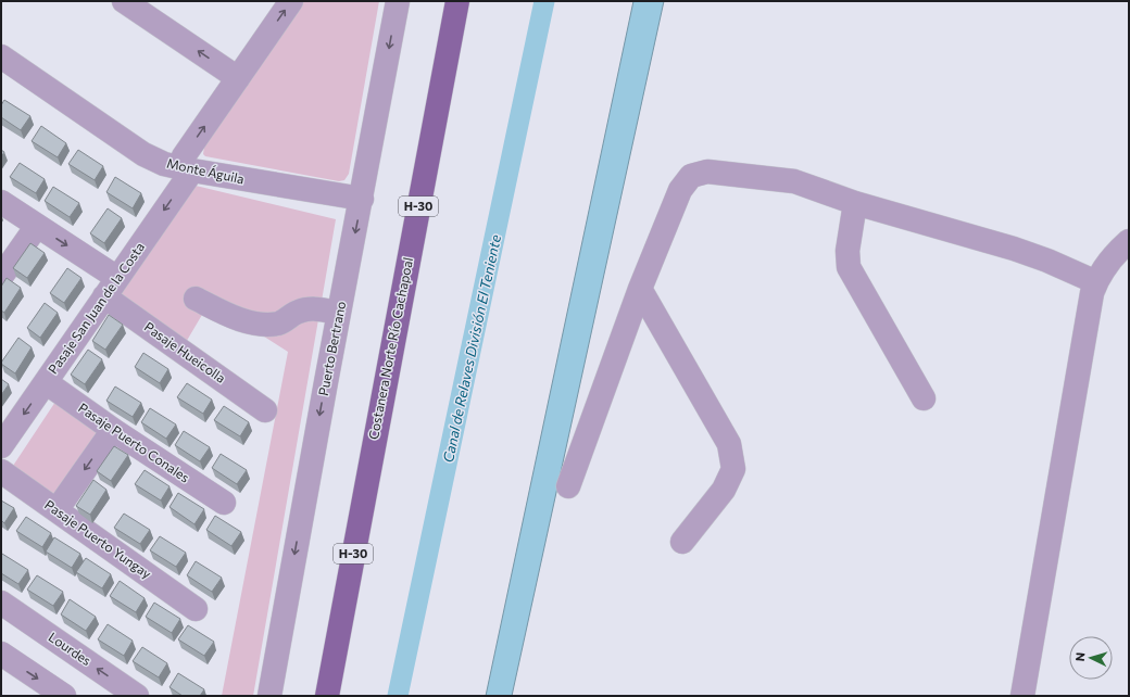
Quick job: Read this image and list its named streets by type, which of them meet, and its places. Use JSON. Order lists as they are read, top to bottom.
{
  "streets": {
    "main road": ["H-30", "Costanera Norte Río Cachapoal"],
    "street": [
      "Monte Águila",
      "Pasaje San Juan de la Costa",
      "Puerto Bertrano",
      "Pasaje Hueicolla",
      "Pasaje Puerto Conales",
      "Pasaje Puerto Yungay",
      "Lourdes"
    ]
  },
  "crossings": [
    ["Monte Águila", "Pasaje San Juan de la Costa"],
    ["Monte Águila", "Puerto Bertrano"],
    ["Pasaje San Juan de la Costa", "Pasaje Hueicolla"],
    ["Pasaje San Juan de la Costa", "Pasaje Puerto Conales"]
  ],
  "one_way": ["Puerto Bertrano"],
  "water": ["Canal de Relaves División El Teniente"],
  "north": "left"
}
